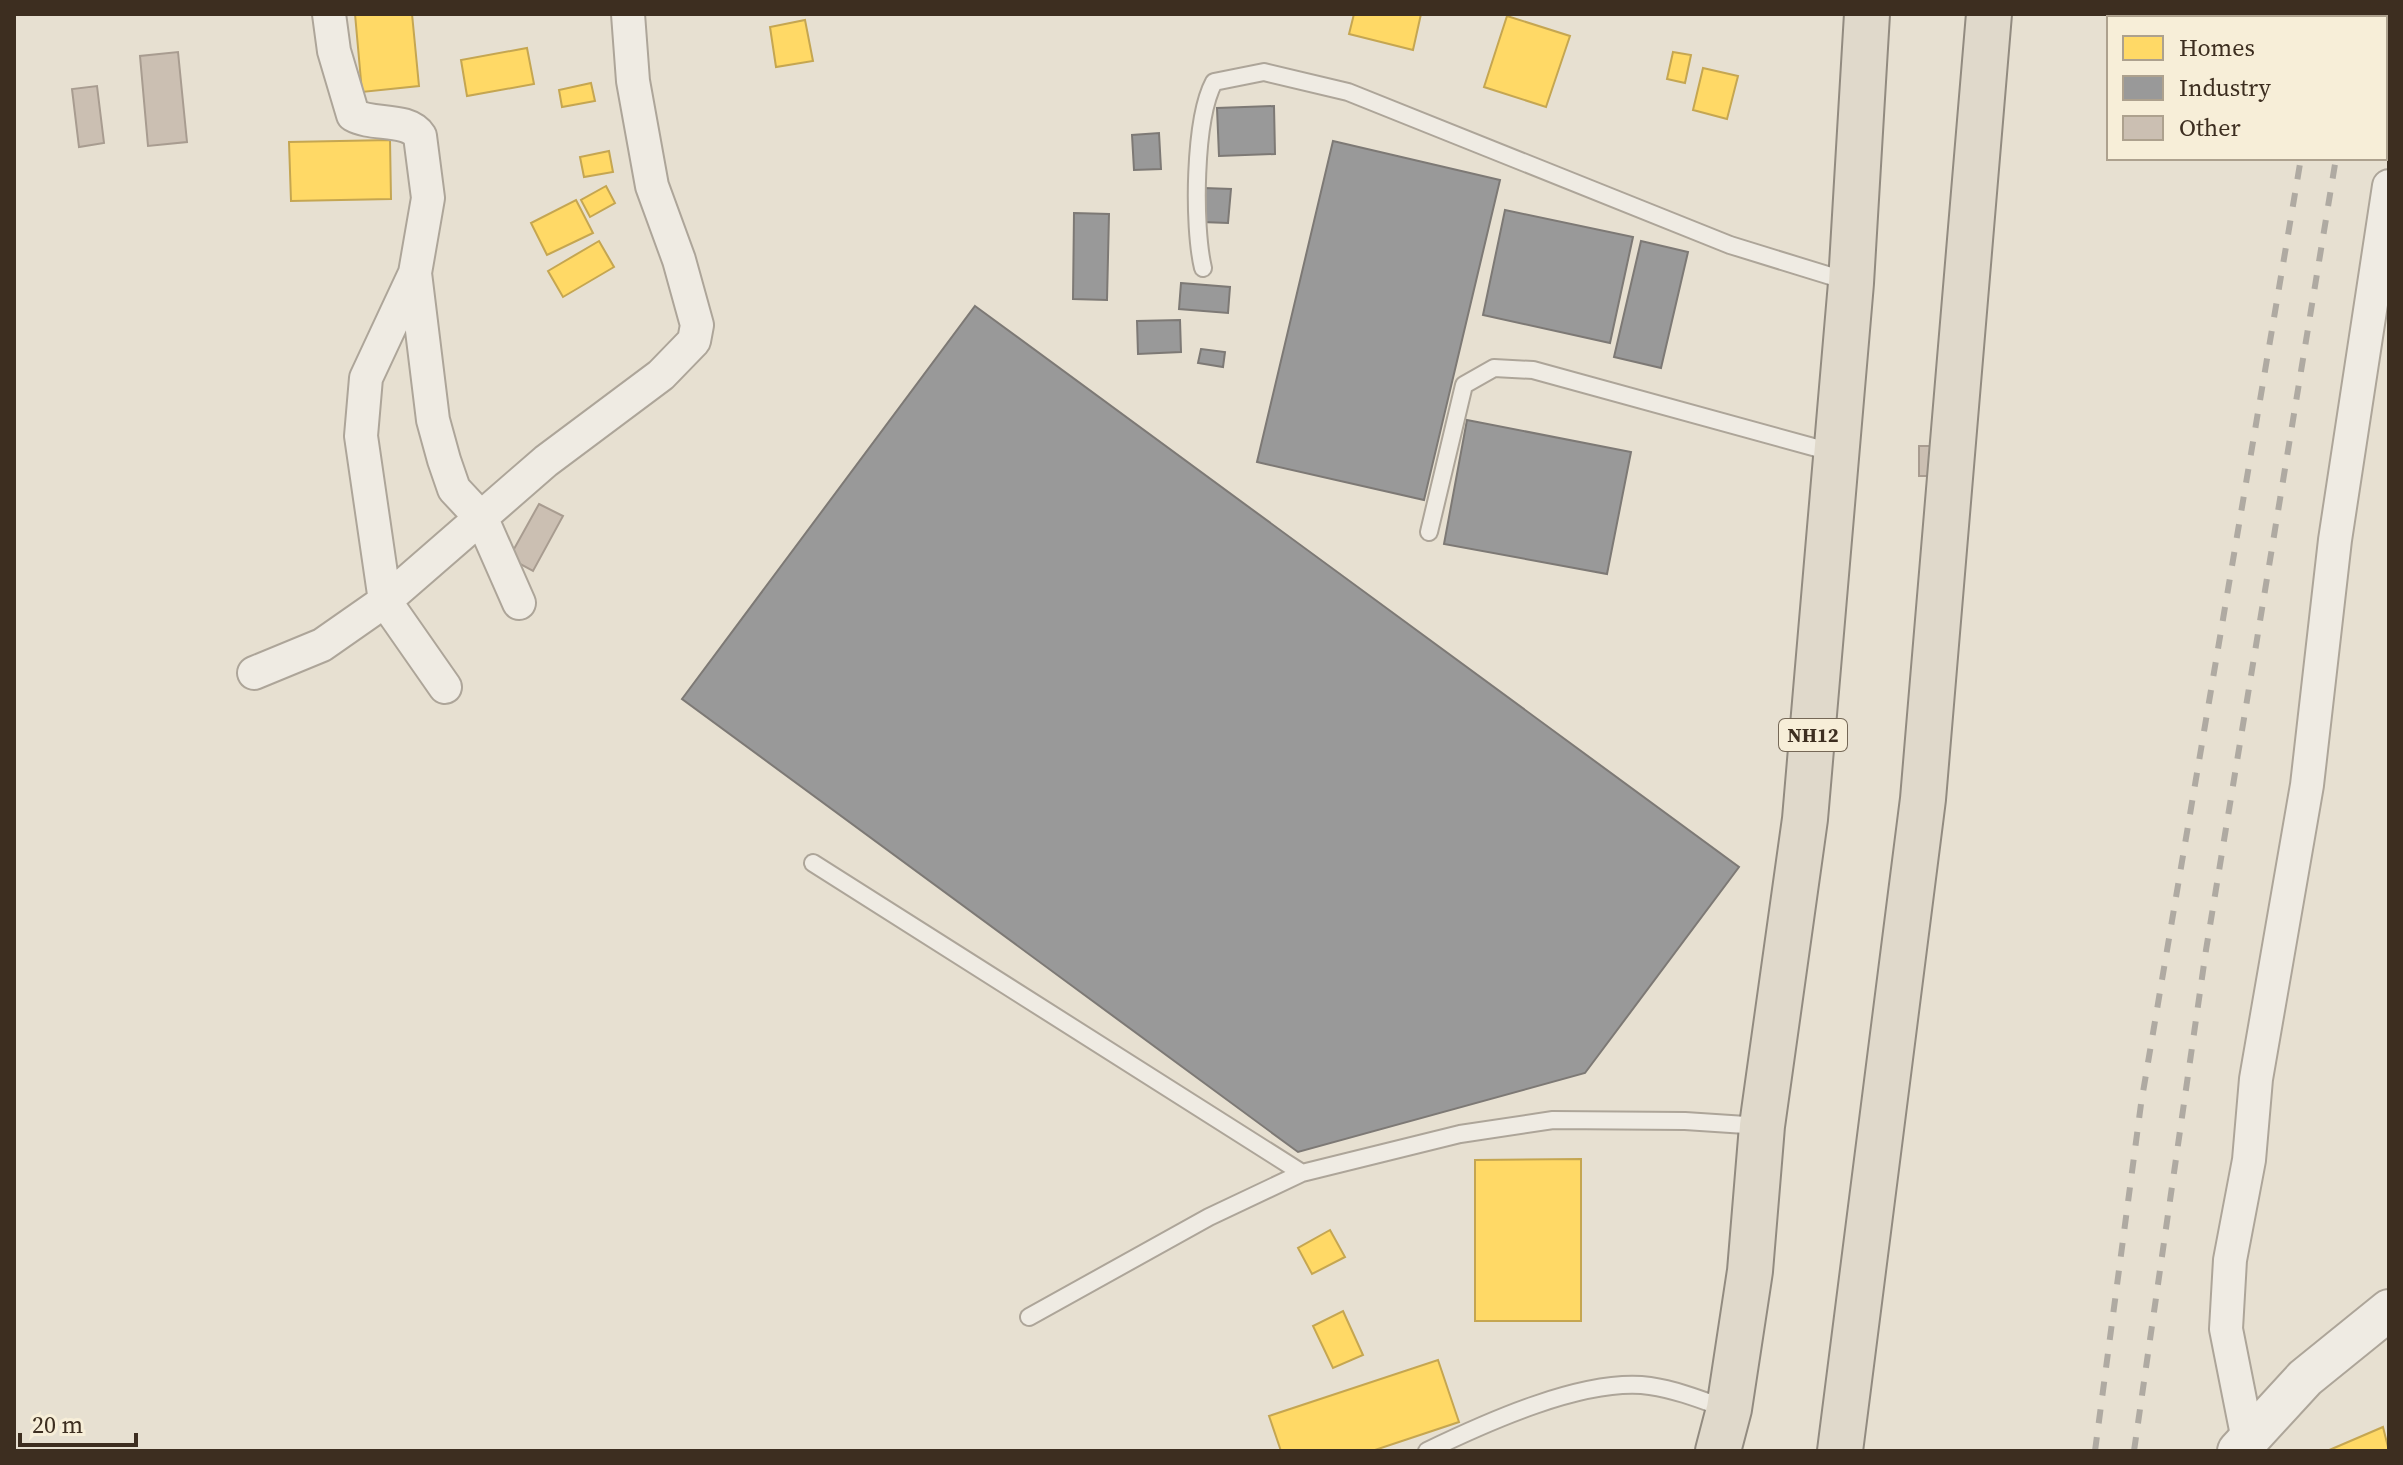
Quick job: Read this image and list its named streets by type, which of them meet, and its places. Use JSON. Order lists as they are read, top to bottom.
{
  "streets": {
    "highway": ["NH12"]
  },
  "legend": ["Homes", "Industry", "Other"],
  "scale_bar": "20 m"
}
